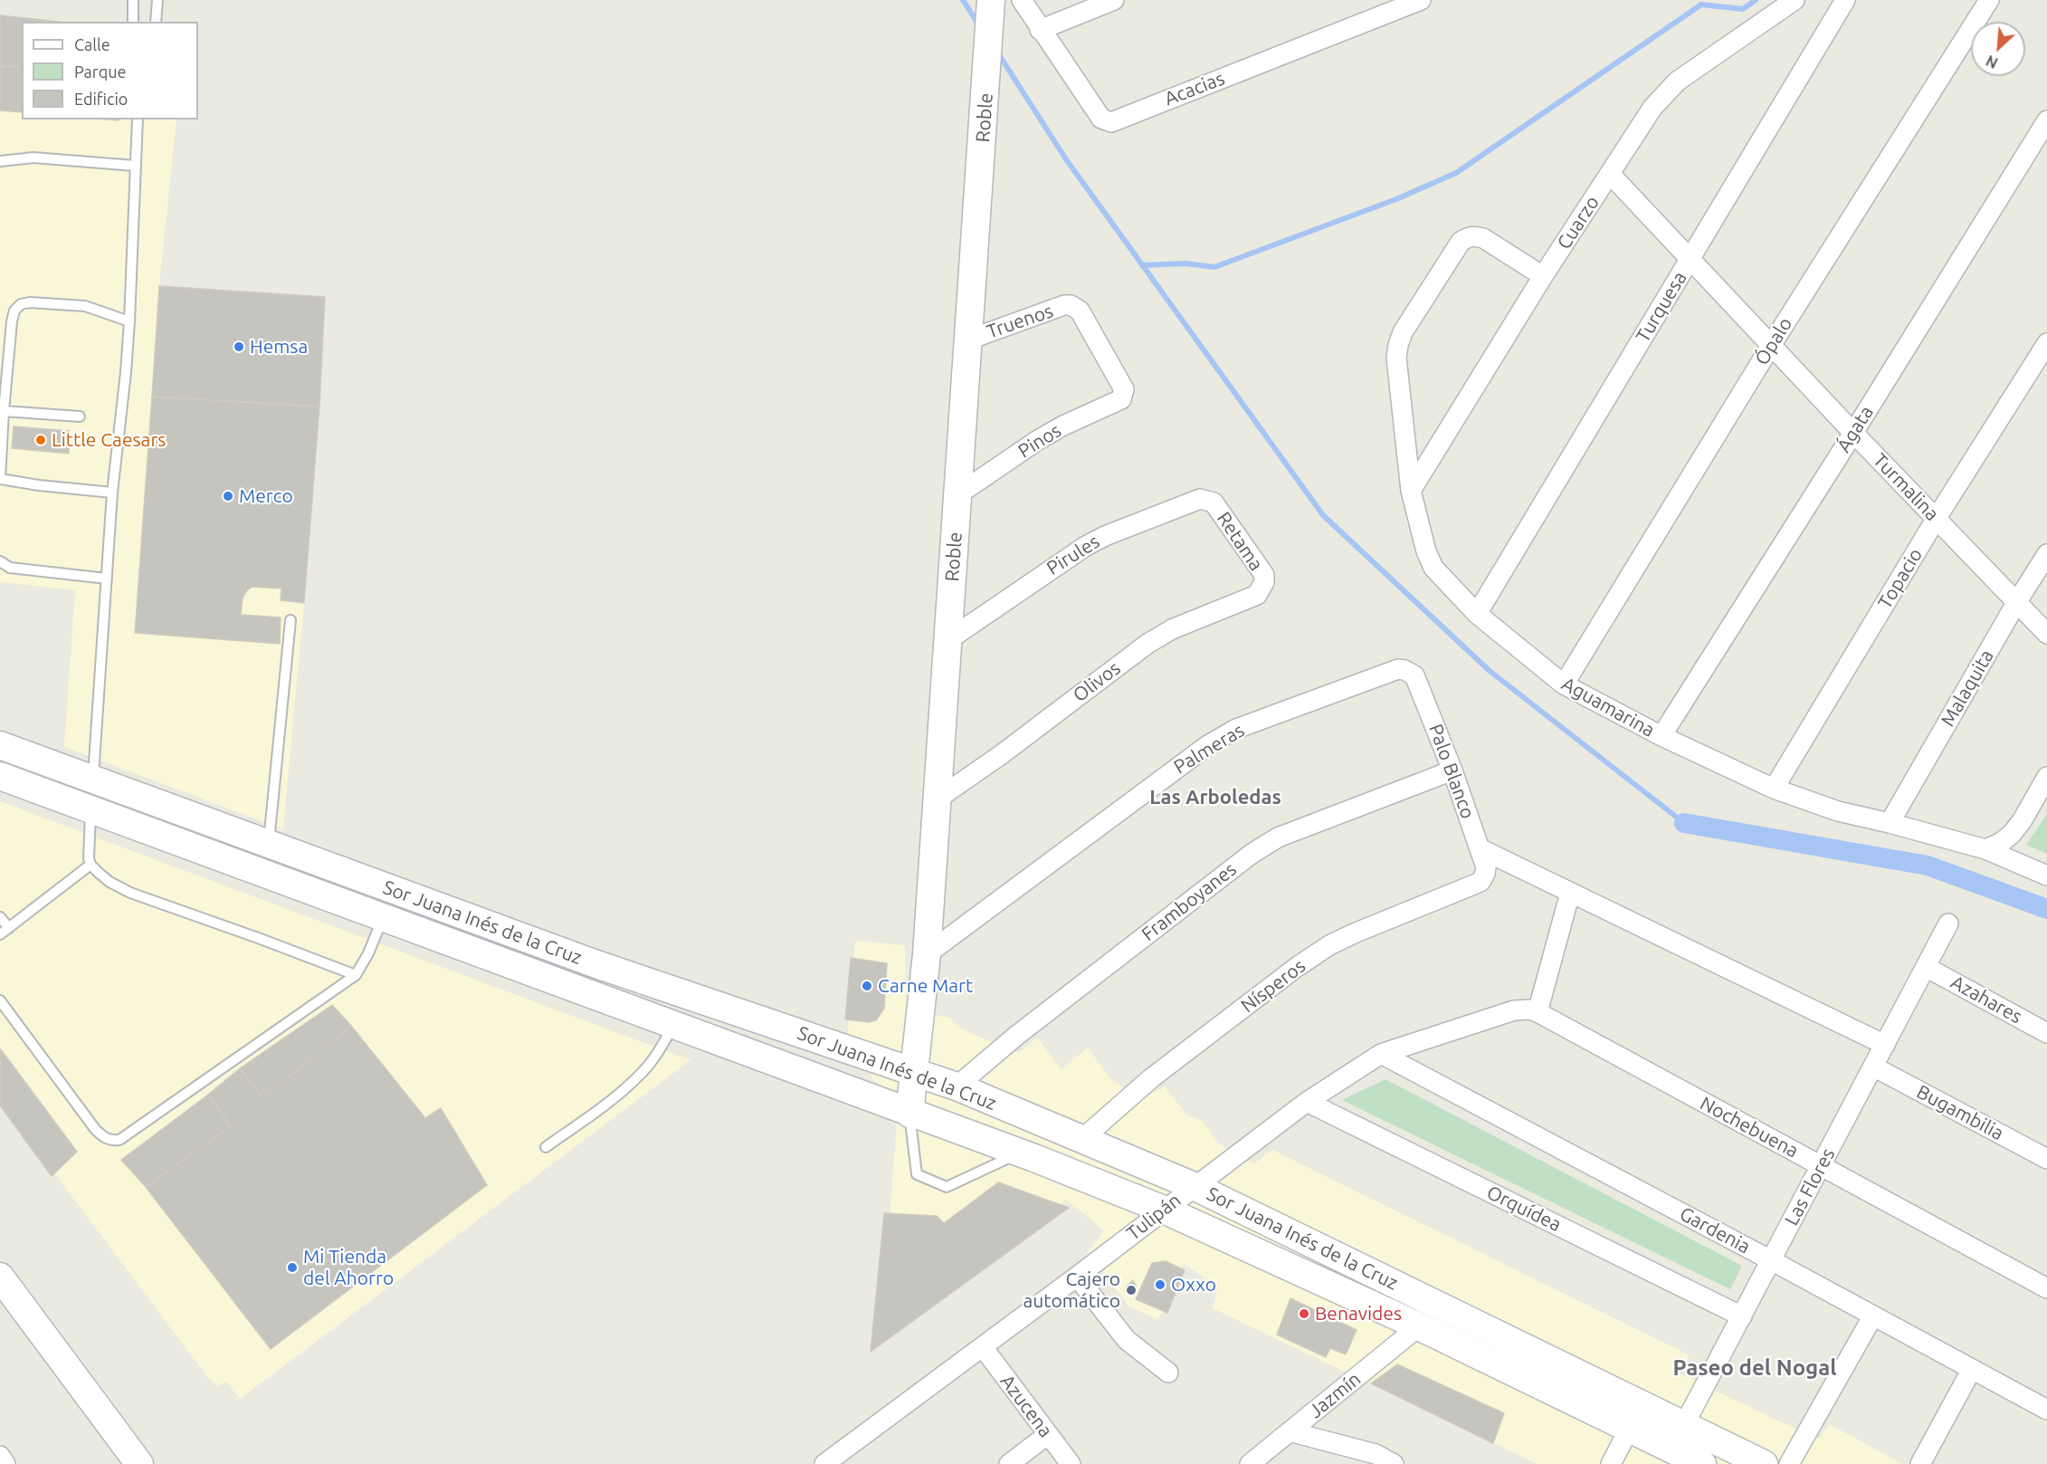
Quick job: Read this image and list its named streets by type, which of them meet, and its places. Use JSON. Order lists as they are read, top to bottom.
{
  "streets": {
    "main road": ["Roble", "Sor Juana Inés de la Cruz"],
    "street": [
      "Acacias",
      "Cuarzo",
      "Turquesa",
      "Truenos",
      "Ópalo",
      "Ágata",
      "Pinos",
      "Turmalina",
      "Retama",
      "Pirules",
      "Topacio",
      "Olivos",
      "Malaquita",
      "Aguamarina",
      "Palmeras",
      "Palo Blanco",
      "Framboyanes",
      "Nísperos",
      "Azahares",
      "Bugambilia",
      "Nochebuena",
      "Las Flores",
      "Orquídea",
      "Tulipán",
      "Gardenia",
      "Jazmín",
      "Azucena"
    ]
  },
  "crossings": [
    ["Roble", "Truenos"],
    ["Roble", "Pinos"],
    ["Roble", "Pirules"],
    ["Roble", "Olivos"],
    ["Roble", "Palmeras"],
    ["Roble", "Sor Juana Inés de la Cruz"],
    ["Cuarzo", "Turmalina"],
    ["Cuarzo", "Aguamarina"],
    ["Turquesa", "Turmalina"],
    ["Turquesa", "Aguamarina"],
    ["Truenos", "Pinos"],
    ["Ópalo", "Turmalina"],
    ["Ópalo", "Aguamarina"],
    ["Ágata", "Turmalina"],
    ["Ágata", "Aguamarina"],
    ["Turmalina", "Topacio"],
    ["Turmalina", "Malaquita"],
    ["Retama", "Pirules"],
    ["Retama", "Olivos"],
    ["Topacio", "Aguamarina"],
    ["Malaquita", "Aguamarina"],
    ["Palmeras", "Palo Blanco"],
    ["Palo Blanco", "Framboyanes"],
    ["Palo Blanco", "Nísperos"],
    ["Framboyanes", "Sor Juana Inés de la Cruz"],
    ["Sor Juana Inés de la Cruz", "Nísperos"],
    ["Sor Juana Inés de la Cruz", "Las Flores"],
    ["Sor Juana Inés de la Cruz", "Tulipán"],
    ["Sor Juana Inés de la Cruz", "Jazmín"],
    ["Azahares", "Las Flores"],
    ["Bugambilia", "Las Flores"],
    ["Nochebuena", "Las Flores"],
    ["Nochebuena", "Tulipán"],
    ["Las Flores", "Orquídea"],
    ["Las Flores", "Gardenia"],
    ["Orquídea", "Tulipán"],
    ["Tulipán", "Gardenia"],
    ["Tulipán", "Azucena"]
  ],
  "districts": ["Las Arboledas", "Paseo del Nogal"],
  "places": [
    "Hemsa",
    "Little Caesars",
    "Merco",
    "Carne Mart",
    "Mi Tienda del Ahorro",
    "Oxxo",
    "Cajero automático",
    "Benavides"
  ],
  "legend": ["Calle", "Parque", "Edificio"],
  "north": "bottom left"
}
